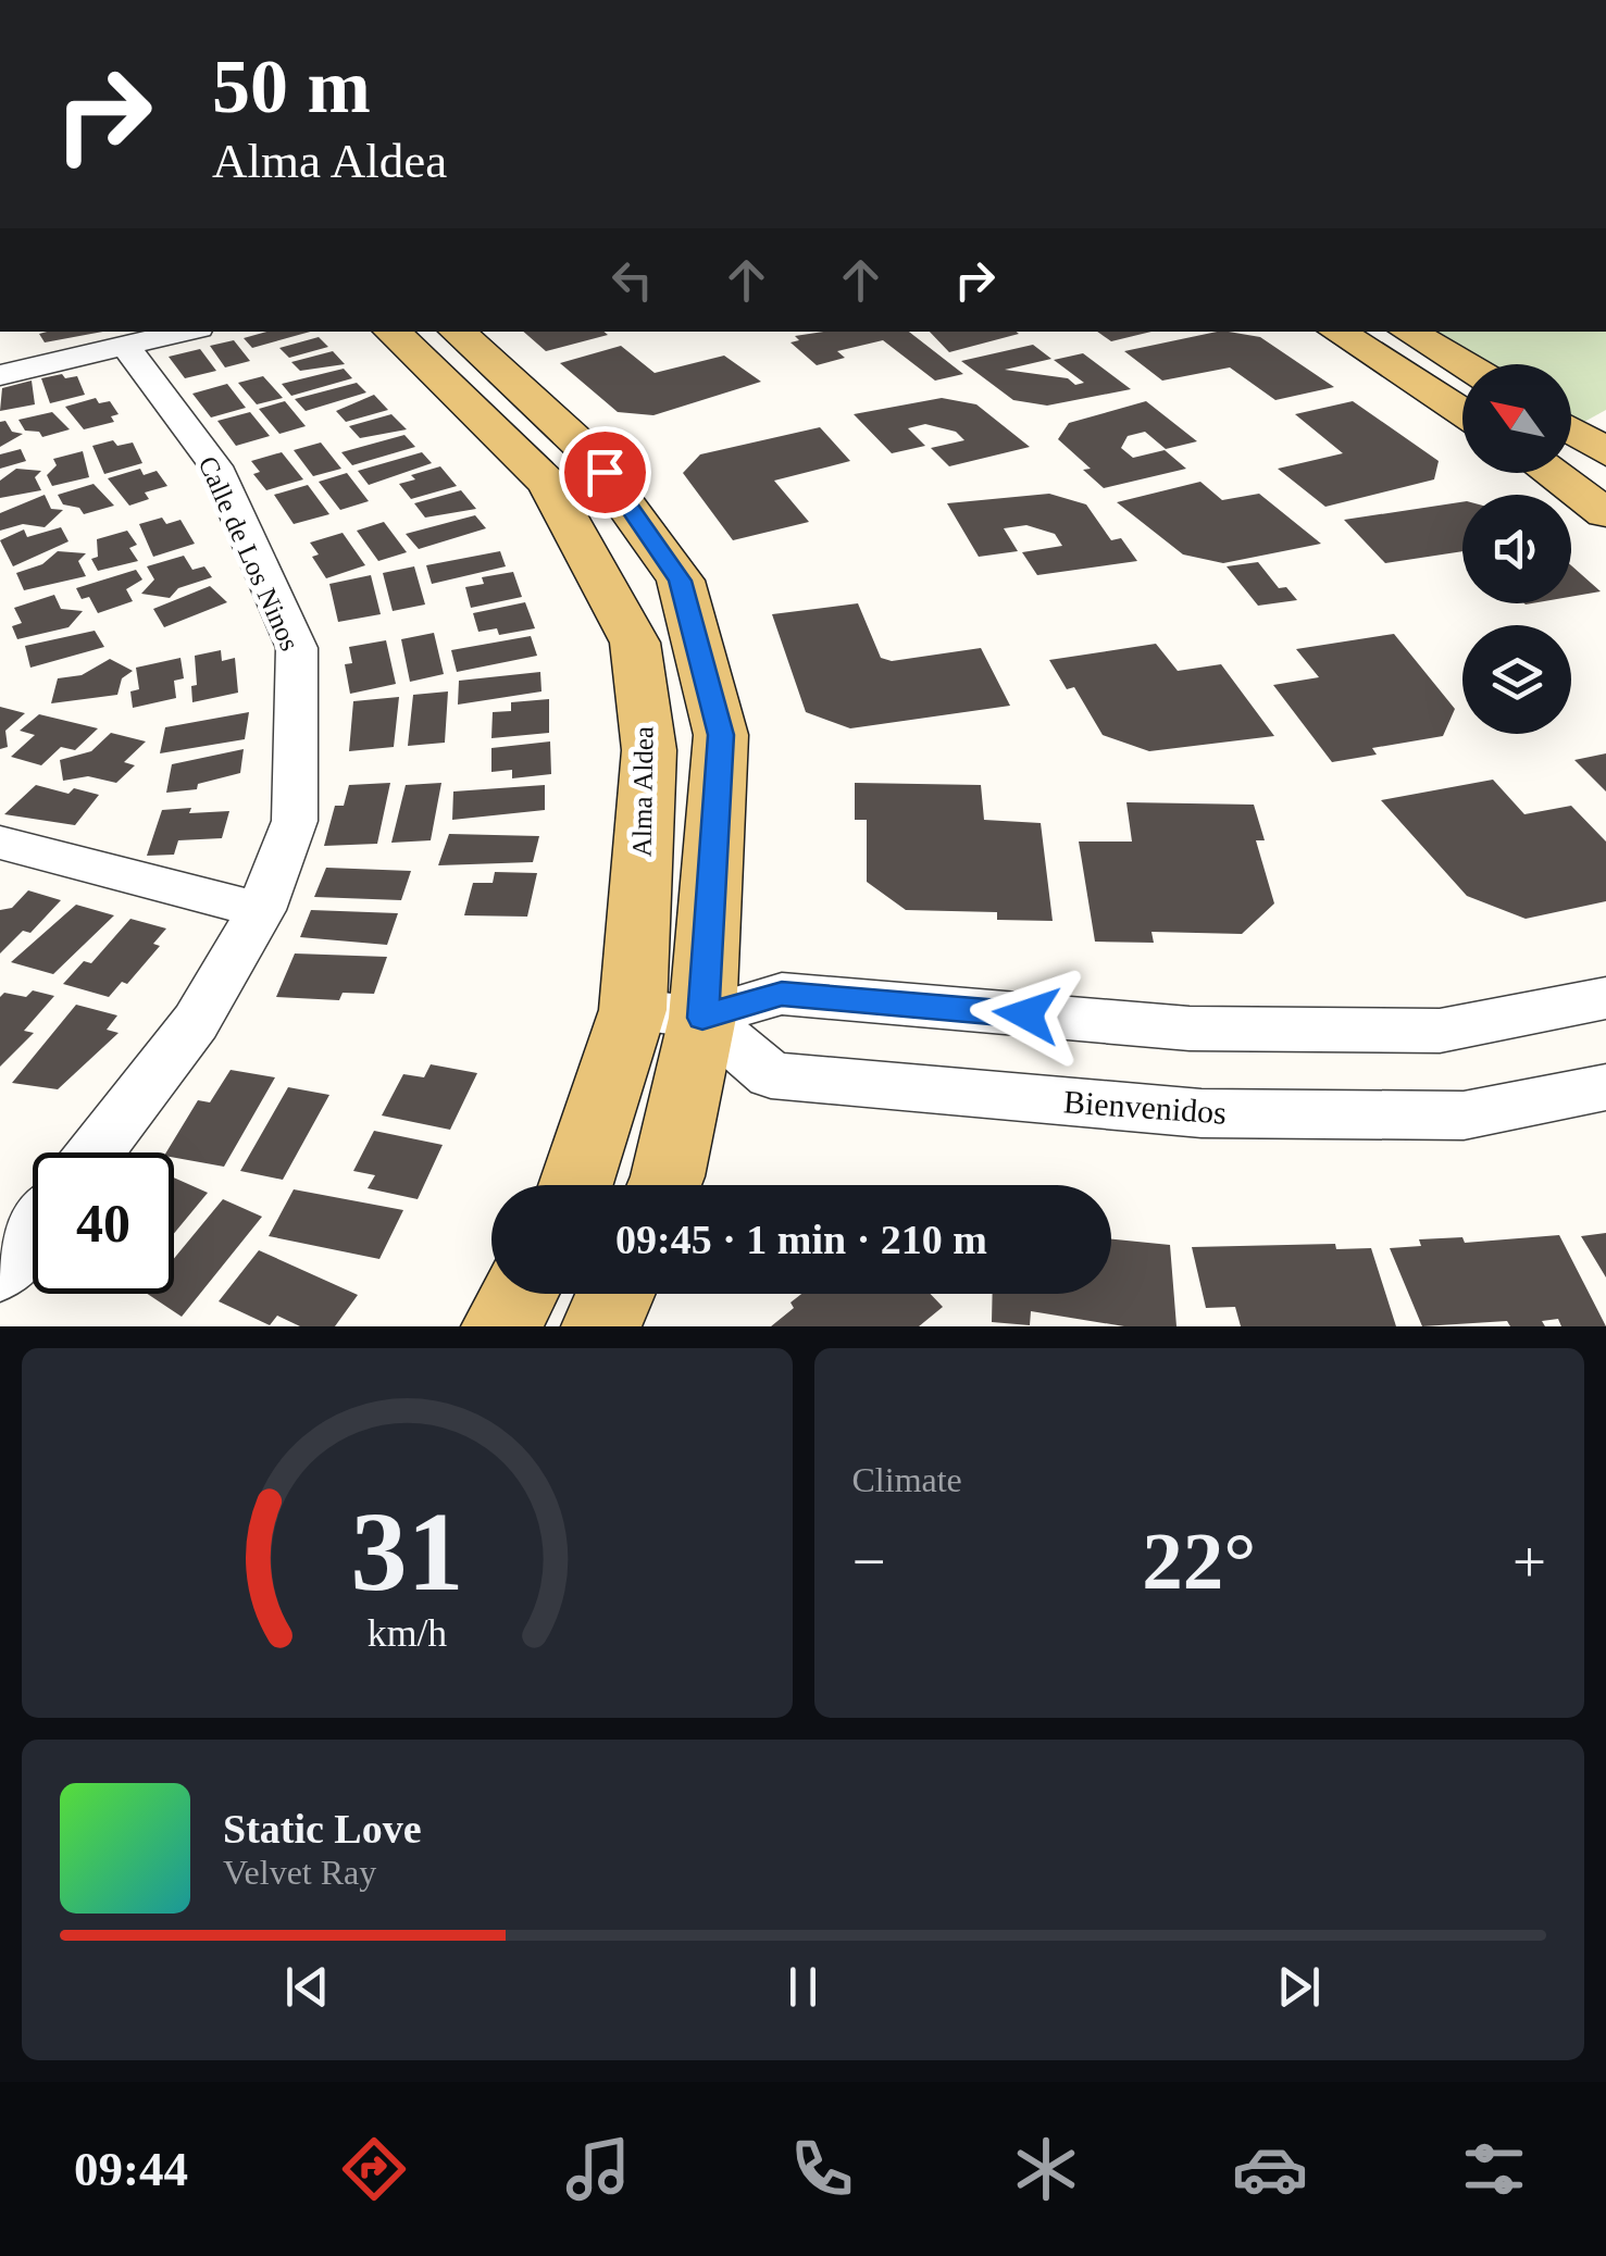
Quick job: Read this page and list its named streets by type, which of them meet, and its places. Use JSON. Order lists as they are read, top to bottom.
{
  "streets": {
    "main road": ["Alma Aldea"],
    "street": ["Calle de Los Ninos", "Bienvenidos"]
  },
  "north": "top left",
  "page": {
    "turn": ["50 m", "Alma Aldea"],
    "limit": "40",
    "trip": "09:45 · 1 min · 210 m",
    "tile": "Climate",
    "heat": ["−", "22°", "+"],
    "song": ["Static Love", "Velvet Ray"],
    "tabs": "09:44",
    "gauge": ["31", "km/h"]
  }
}
